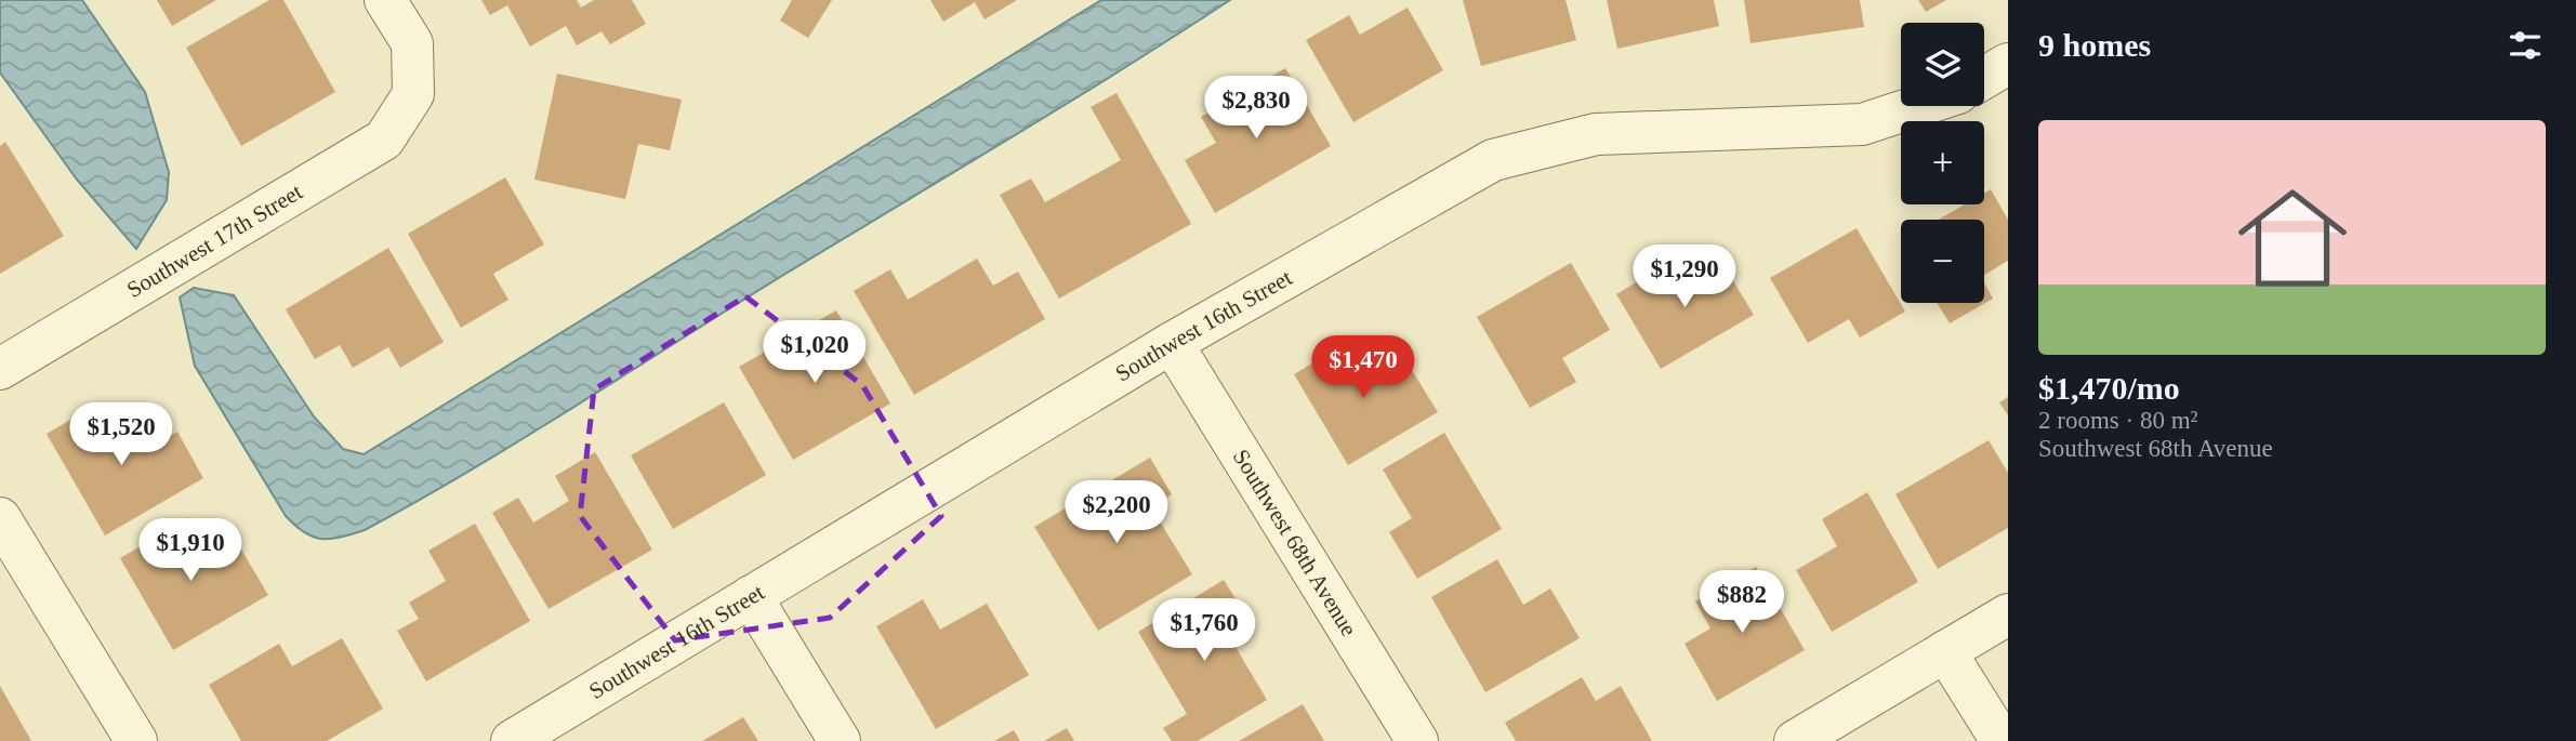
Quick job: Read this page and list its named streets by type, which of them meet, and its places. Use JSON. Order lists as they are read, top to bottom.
{
  "streets": {
    "street": ["Southwest 17th Street", "Southwest 16th Street", "Southwest 68th Avenue"]
  },
  "crossings": [
    ["Southwest 16th Street", "Southwest 68th Avenue"]
  ],
  "page": {
    "heading": "9 homes",
    "map_buttons": ["+", "−"],
    "price": [
      "$2,830",
      "$1,290",
      "$1,020",
      "$1,470",
      "$1,520",
      "$2,200",
      "$1,910",
      "$882",
      "$1,760"
    ],
    "list": [
      {
        "name": "$1,470/mo",
        "note": "2 rooms · 80 m² · Southwest 68th Avenue"
      }
    ]
  }
}
